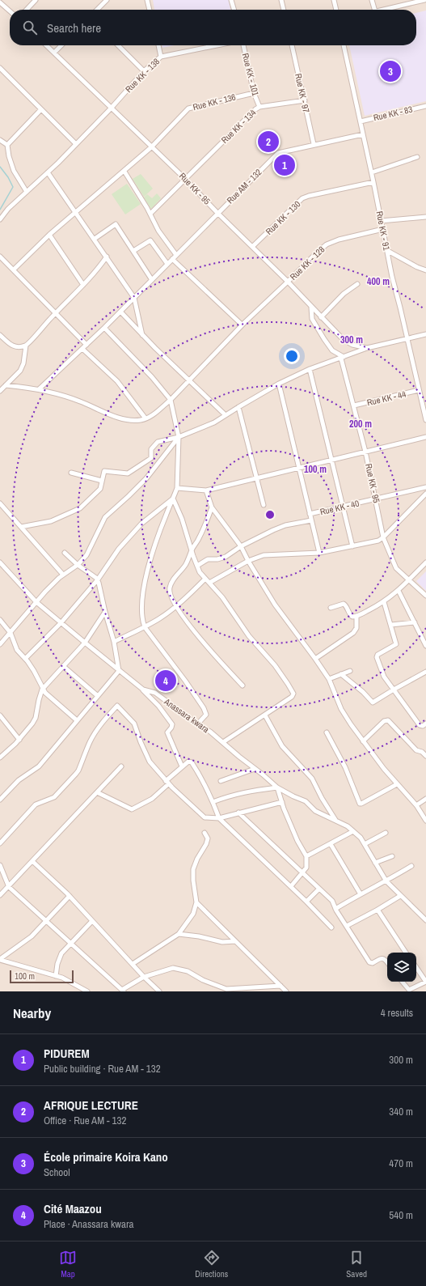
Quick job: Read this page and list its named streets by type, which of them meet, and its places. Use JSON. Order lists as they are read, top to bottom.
{
  "streets": {
    "street": [
      "Rue KK - 101",
      "Rue KK - 138",
      "Rue KK - 97",
      "Rue KK - 136",
      "Rue KK - 83",
      "Rue KK - 134",
      "Rue AM - 132",
      "Rue KK - 95",
      "Rue KK - 130",
      "Rue KK - 91",
      "Rue KK - 128",
      "Rue KK - 44",
      "Rue KK - 40",
      "Anassara kwara"
    ]
  },
  "crossings": [
    ["Rue KK - 101", "Rue KK - 136"],
    ["Rue KK - 101", "Rue KK - 134"],
    ["Rue KK - 138", "Rue KK - 95"],
    ["Rue KK - 97", "Rue KK - 134"],
    ["Rue KK - 97", "Rue AM - 132"],
    ["Rue KK - 136", "Rue KK - 95"],
    ["Rue KK - 83", "Rue KK - 91"],
    ["Rue KK - 134", "Rue KK - 95"],
    ["Rue AM - 132", "Rue KK - 95"],
    ["Rue AM - 132", "Rue KK - 91"],
    ["Rue KK - 95", "Rue KK - 130"],
    ["Rue KK - 95", "Rue KK - 128"],
    ["Rue KK - 95", "Rue KK - 44"],
    ["Rue KK - 95", "Rue KK - 40"],
    ["Rue KK - 130", "Rue KK - 91"],
    ["Rue KK - 91", "Rue KK - 128"],
    ["Rue KK - 91", "Rue KK - 44"]
  ],
  "scale_bar": "100 m",
  "page": {
    "search": "Search here",
    "pins": [
      "3",
      "2",
      "1",
      "4"
    ],
    "scale": "100 m",
    "heading": ["Nearby", "4 results"],
    "list": [
      {
        "mark": "1",
        "name": "PIDUREM",
        "note": "Public building · Rue AM - 132",
        "value": "300 m"
      },
      {
        "mark": "2",
        "name": "AFRIQUE LECTURE",
        "note": "Office · Rue AM - 132",
        "value": "340 m"
      },
      {
        "mark": "3",
        "name": "École primaire Koira Kano",
        "note": "School",
        "value": "470 m"
      },
      {
        "mark": "4",
        "name": "Cité Maazou",
        "note": "Place · Anassara kwara",
        "value": "540 m"
      }
    ],
    "nav": ["Map", "Directions", "Saved"]
  },
  "rings": [
    "400 m",
    "300 m",
    "200 m",
    "100 m"
  ]
}
